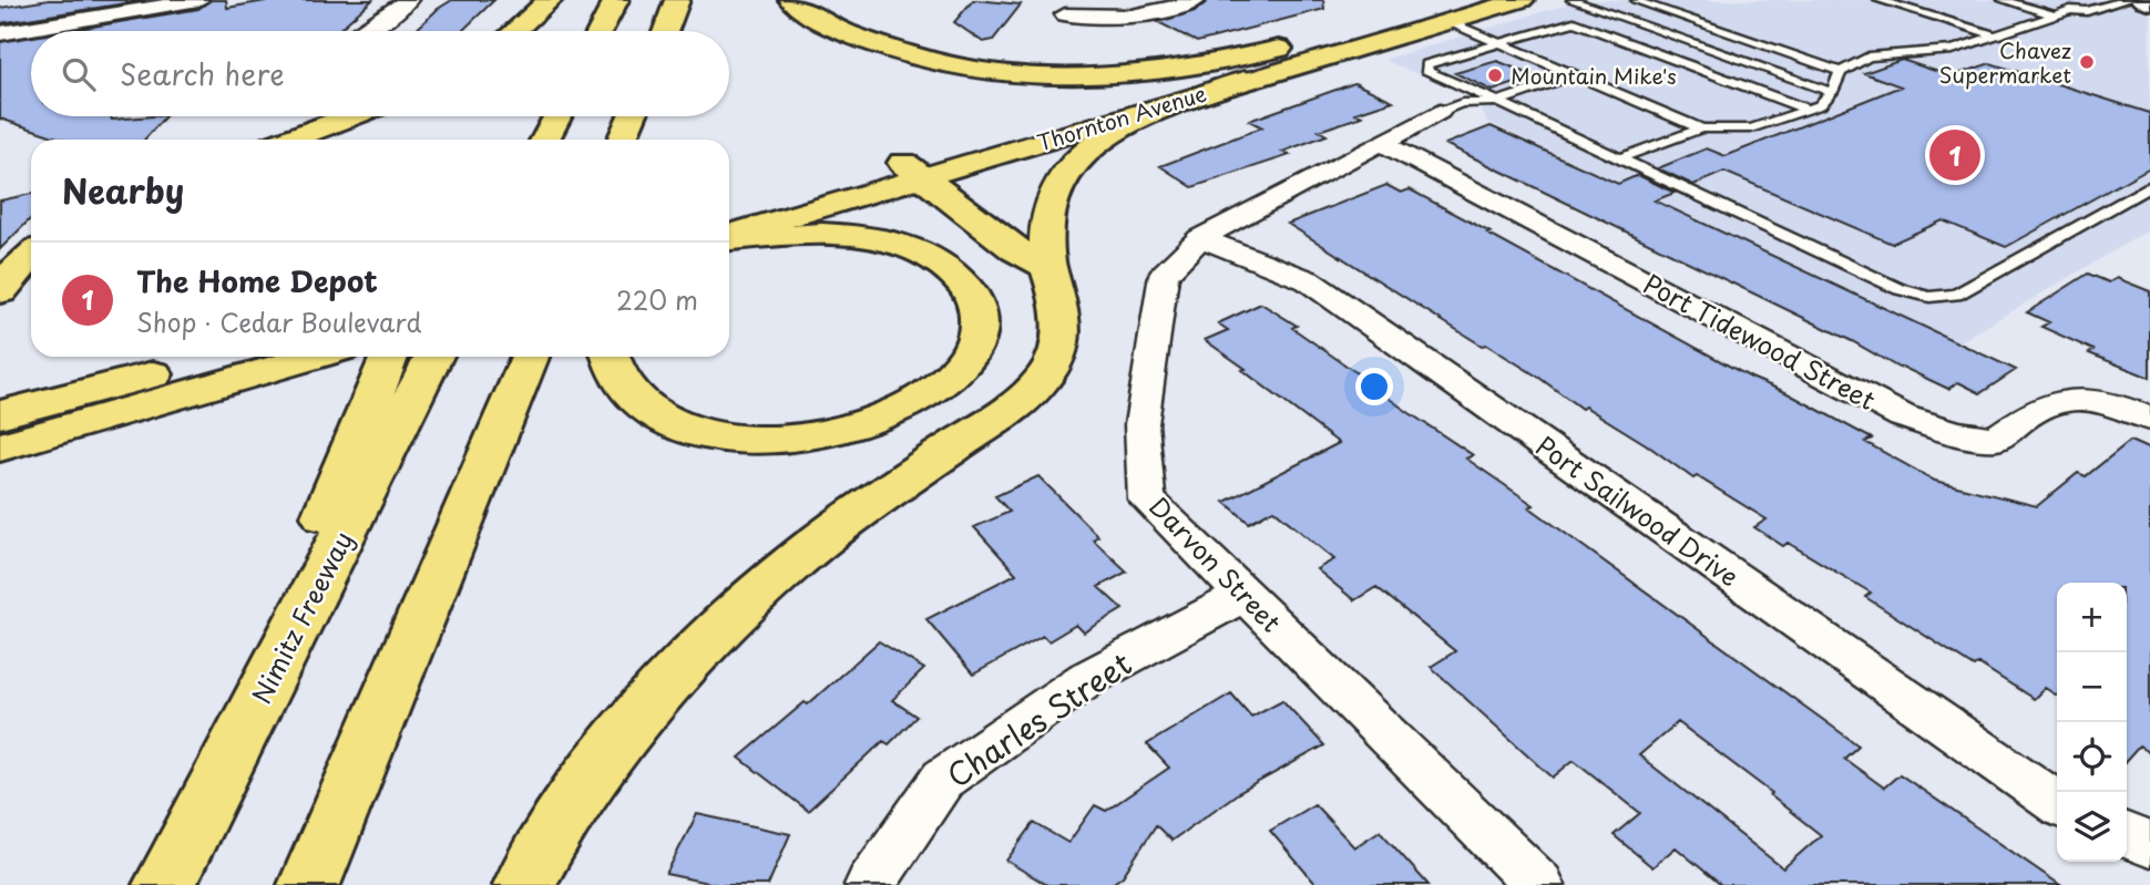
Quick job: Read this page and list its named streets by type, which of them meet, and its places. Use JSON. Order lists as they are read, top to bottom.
{
  "streets": {
    "main road": ["Thornton Avenue", "Nimitz Freeway"],
    "street": [
      "Port Tidewood Street",
      "Port Sailwood Drive",
      "Darvon Street",
      "Charles Street"
    ]
  },
  "crossings": [
    ["Port Tidewood Street", "Darvon Street"],
    ["Port Sailwood Drive", "Darvon Street"],
    ["Darvon Street", "Charles Street"]
  ],
  "places": ["Chavez Supermarket", "Mountain Mike's"],
  "page": {
    "search": "Search here",
    "pins": "1",
    "heading": "Nearby",
    "list": [
      {
        "mark": "1",
        "name": "The Home Depot",
        "note": "Shop · Cedar Boulevard",
        "value": "220 m"
      }
    ],
    "map_buttons": ["+", "−"]
  }
}
